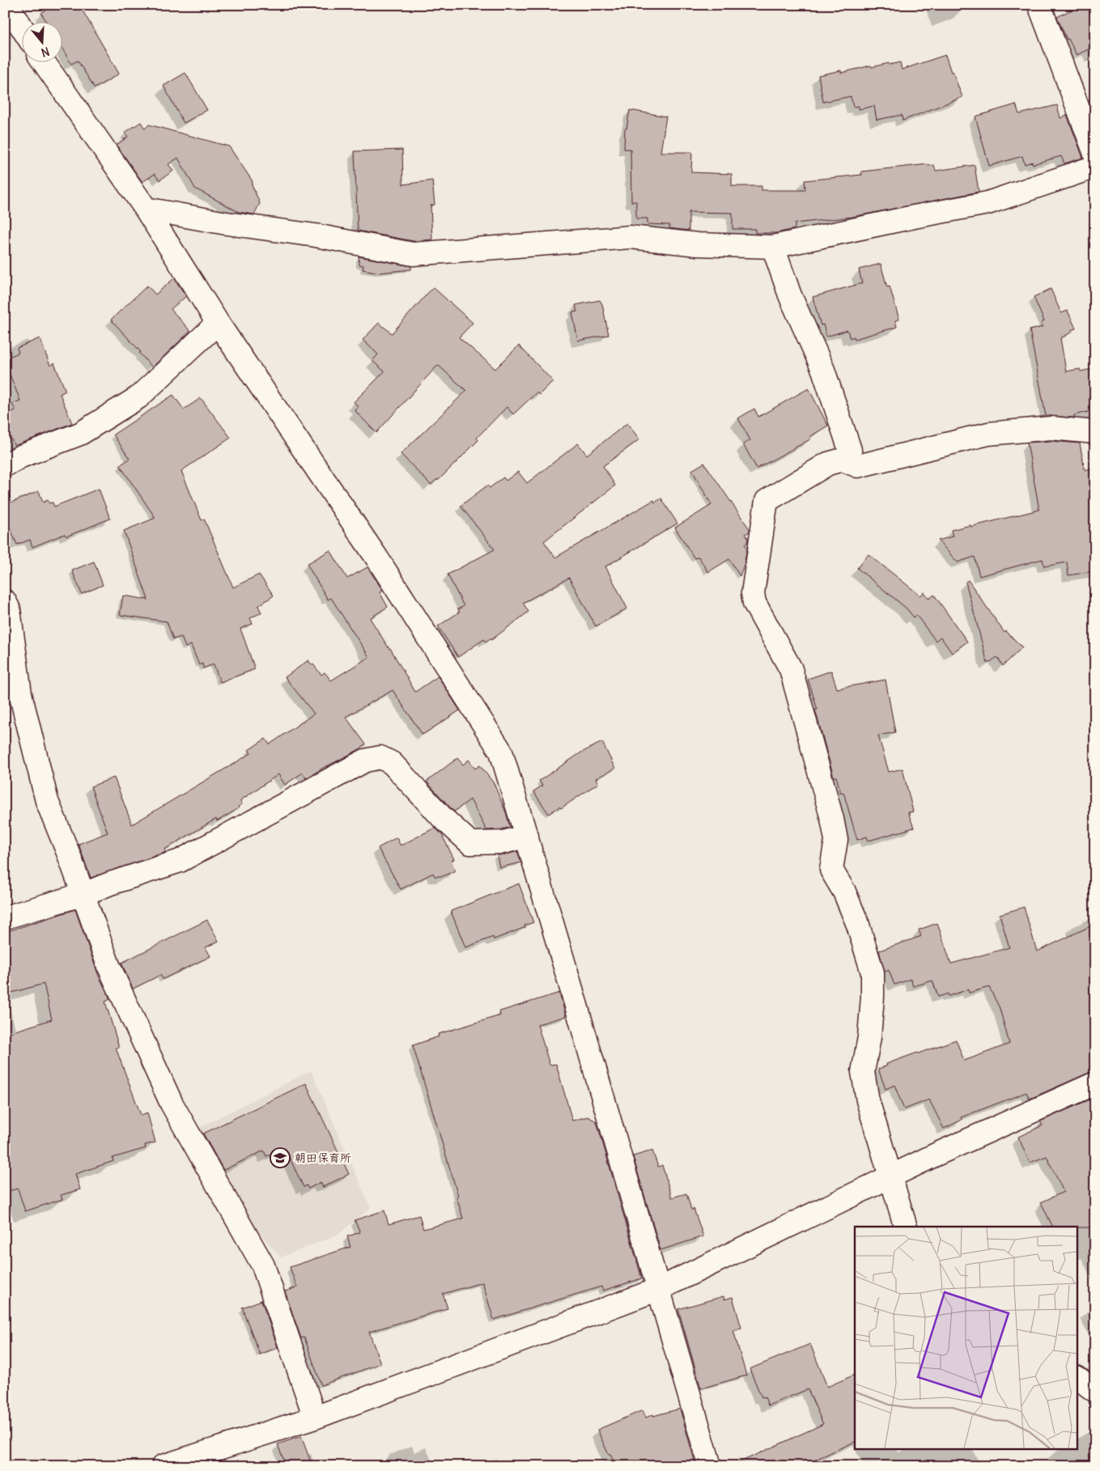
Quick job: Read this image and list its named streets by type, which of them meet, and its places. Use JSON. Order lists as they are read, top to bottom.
{
  "places": {
    "school or university": ["朝田保育所"]
  },
  "north": "bottom"
}
